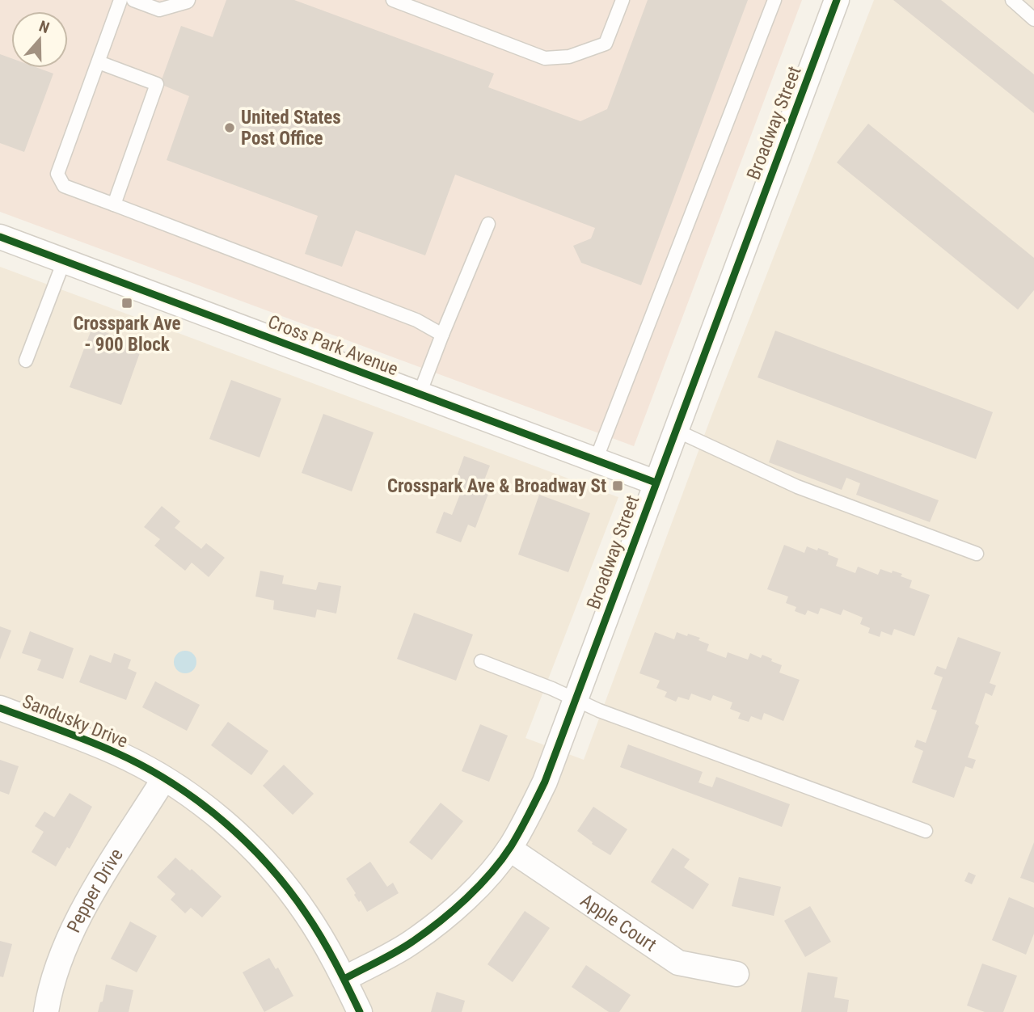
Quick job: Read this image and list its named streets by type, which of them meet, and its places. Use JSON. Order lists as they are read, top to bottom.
{
  "streets": {
    "street": [
      "Broadway Street",
      "Cross Park Avenue",
      "Sandusky Drive",
      "Pepper Drive",
      "Apple Court"
    ]
  },
  "crossings": [
    ["Broadway Street", "Cross Park Avenue"],
    ["Broadway Street", "Sandusky Drive"],
    ["Broadway Street", "Apple Court"],
    ["Sandusky Drive", "Pepper Drive"]
  ],
  "places": {
    "other": ["United States Post Office"],
    "transit": ["Crosspark Ave - 900 Block", "Crosspark Ave & Broadway St"]
  },
  "north": "top"
}
